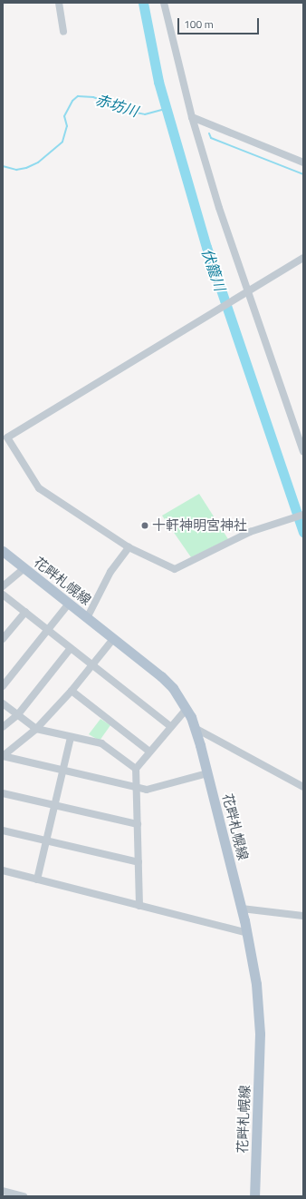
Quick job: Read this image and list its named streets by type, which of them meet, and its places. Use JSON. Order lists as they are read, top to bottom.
{
  "streets": {
    "main road": ["花畔札幌線"]
  },
  "water": ["赤坊川", "伏籠川"],
  "places": ["十軒神明宮神社"],
  "scale_bar": "100 m"
}
